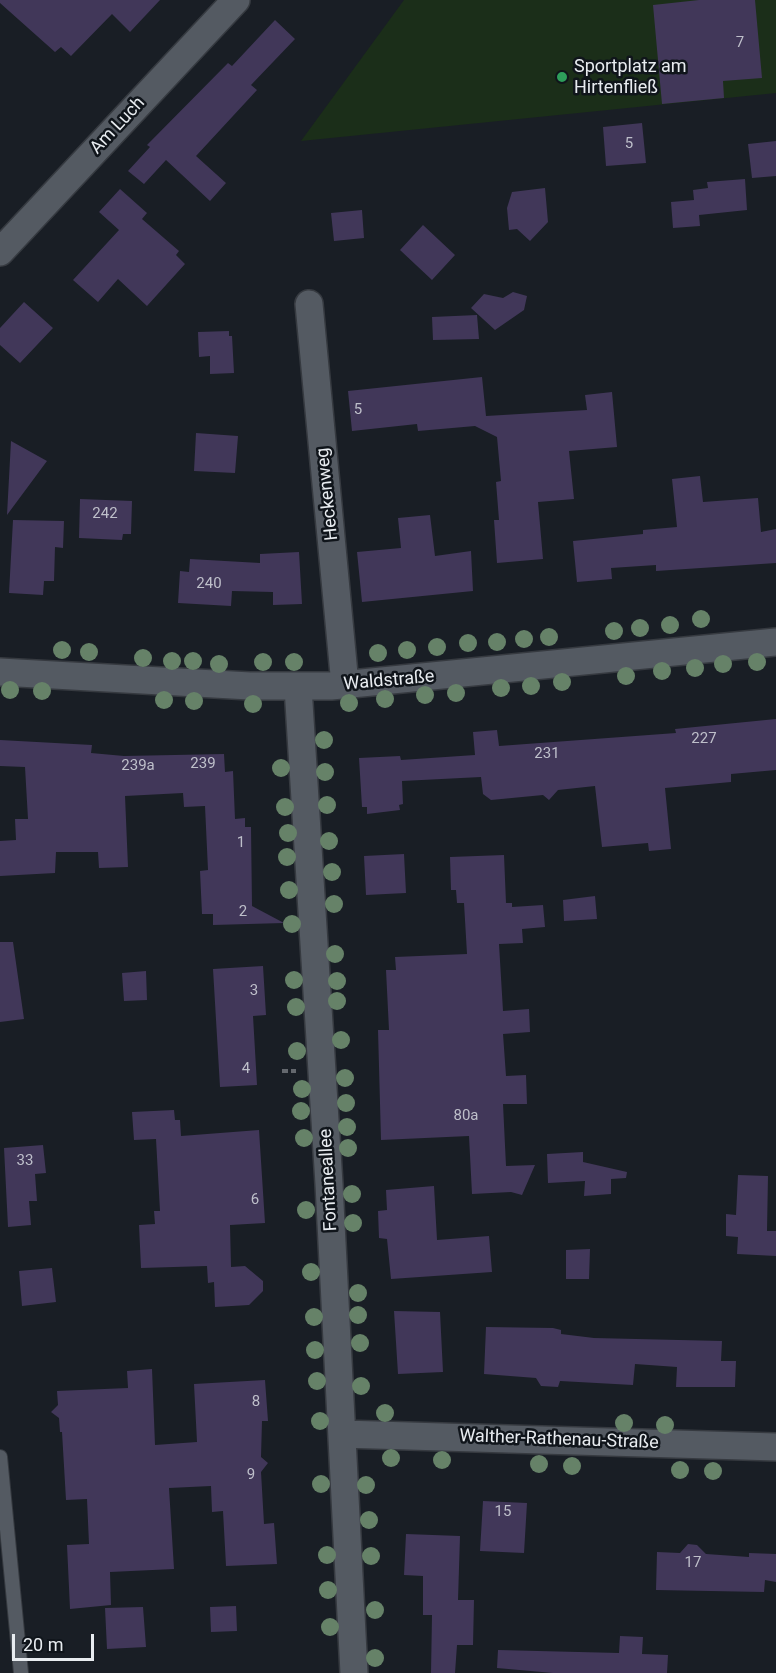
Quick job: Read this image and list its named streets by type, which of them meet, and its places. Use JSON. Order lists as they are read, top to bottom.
{
  "streets": {
    "street": [
      "Am Luch",
      "Heckenweg",
      "Waldstraße",
      "Fontaneallee",
      "Walther-Rathenau-Straße"
    ]
  },
  "crossings": [
    ["Heckenweg", "Waldstraße"],
    ["Waldstraße", "Fontaneallee"],
    ["Fontaneallee", "Walther-Rathenau-Straße"]
  ],
  "places": ["Sportplatz am Hirtenfließ"],
  "house_numbers": [
    "7",
    "5",
    "5",
    "242",
    "240",
    "227",
    "231",
    "239",
    "239a",
    "1",
    "2",
    "3",
    "4",
    "80a",
    "33",
    "6",
    "8",
    "9",
    "15",
    "17"
  ],
  "scale_bar": "20 m"
}
